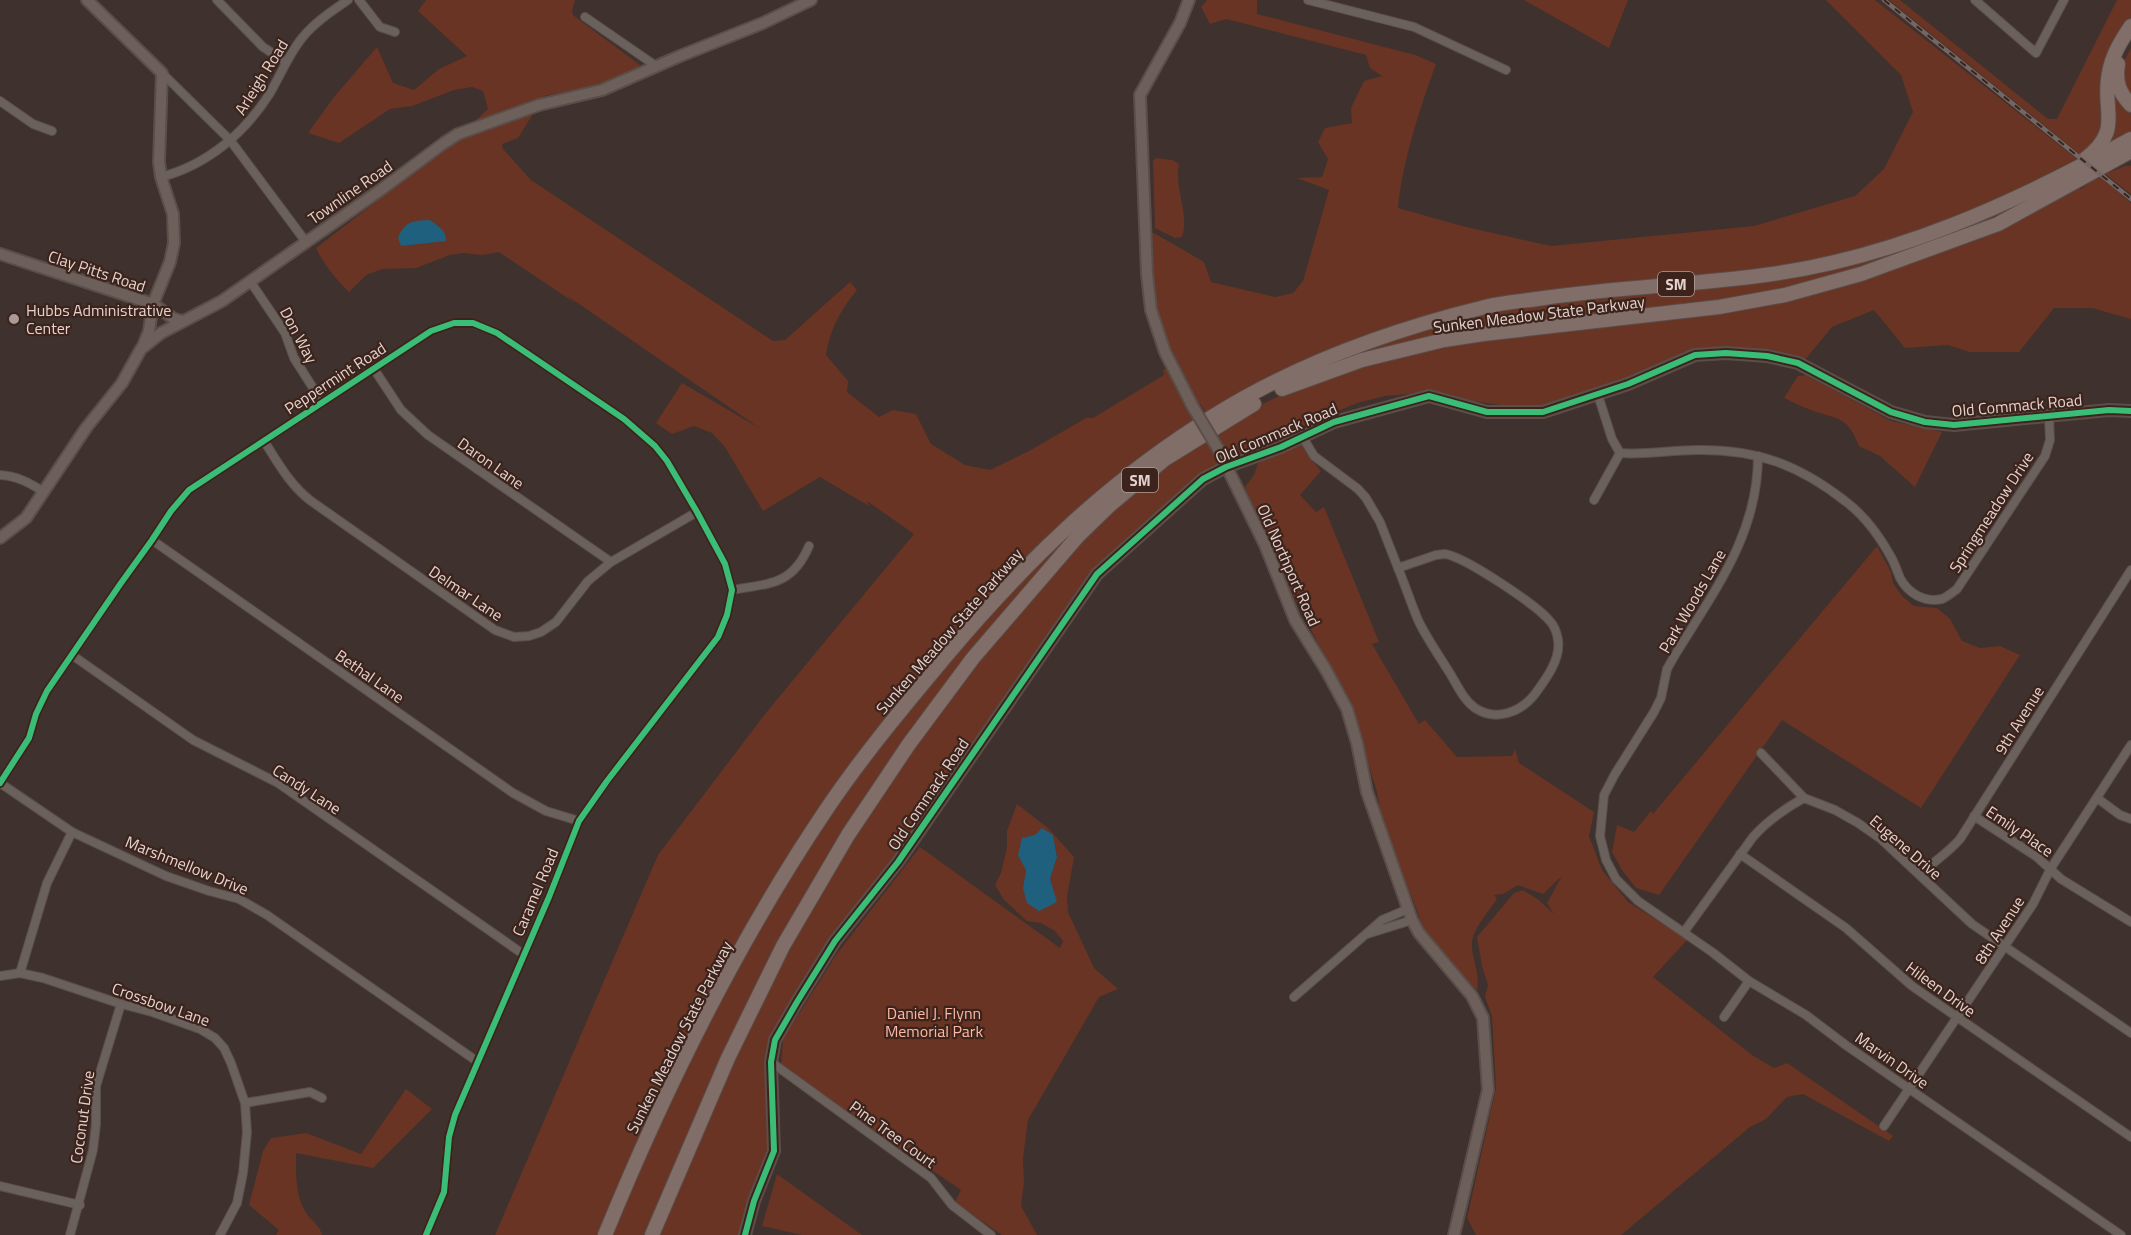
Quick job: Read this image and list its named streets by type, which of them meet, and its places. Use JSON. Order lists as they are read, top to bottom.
{
  "streets": {
    "highway": ["SM", "Sunken Meadow State Parkway"],
    "street": [
      "Arleigh Road",
      "Townline Road",
      "Clay Pitts Road",
      "Don Way",
      "Peppermint Road",
      "Old Commack Road",
      "Daron Lane",
      "Springmeadow Drive",
      "Old Northport Road",
      "Delmar Lane",
      "Park Woods Lane",
      "Bethal Lane",
      "9th Avenue",
      "Candy Lane",
      "Emily Place",
      "Eugene Drive",
      "Marshmellow Drive",
      "Caramel Road",
      "8th Avenue",
      "Hileen Drive",
      "Crossbow Lane",
      "Marvin Drive",
      "Coconut Drive",
      "Pine Tree Court"
    ]
  },
  "crossings": [
    ["Townline Road", "Clay Pitts Road"],
    ["Townline Road", "Don Way"],
    ["Don Way", "Peppermint Road"],
    ["Peppermint Road", "Daron Lane"],
    ["Peppermint Road", "Delmar Lane"],
    ["Peppermint Road", "Bethal Lane"],
    ["Peppermint Road", "Candy Lane"],
    ["Peppermint Road", "Marshmellow Drive"],
    ["Peppermint Road", "Caramel Road"],
    ["Old Commack Road", "Springmeadow Drive"],
    ["Old Commack Road", "Old Northport Road"],
    ["Old Commack Road", "Pine Tree Court"],
    ["Daron Lane", "Delmar Lane"],
    ["Springmeadow Drive", "Park Woods Lane"],
    ["Park Woods Lane", "Marvin Drive"],
    ["Bethal Lane", "Caramel Road"],
    ["9th Avenue", "Emily Place"],
    ["9th Avenue", "Eugene Drive"],
    ["Candy Lane", "Caramel Road"],
    ["Emily Place", "8th Avenue"],
    ["Eugene Drive", "8th Avenue"],
    ["Marshmellow Drive", "Caramel Road"],
    ["8th Avenue", "Hileen Drive"],
    ["8th Avenue", "Marvin Drive"],
    ["Crossbow Lane", "Coconut Drive"]
  ],
  "parks": ["Daniel J. Flynn Memorial Park"],
  "places": ["Hubbs Administrative Center"]
}
